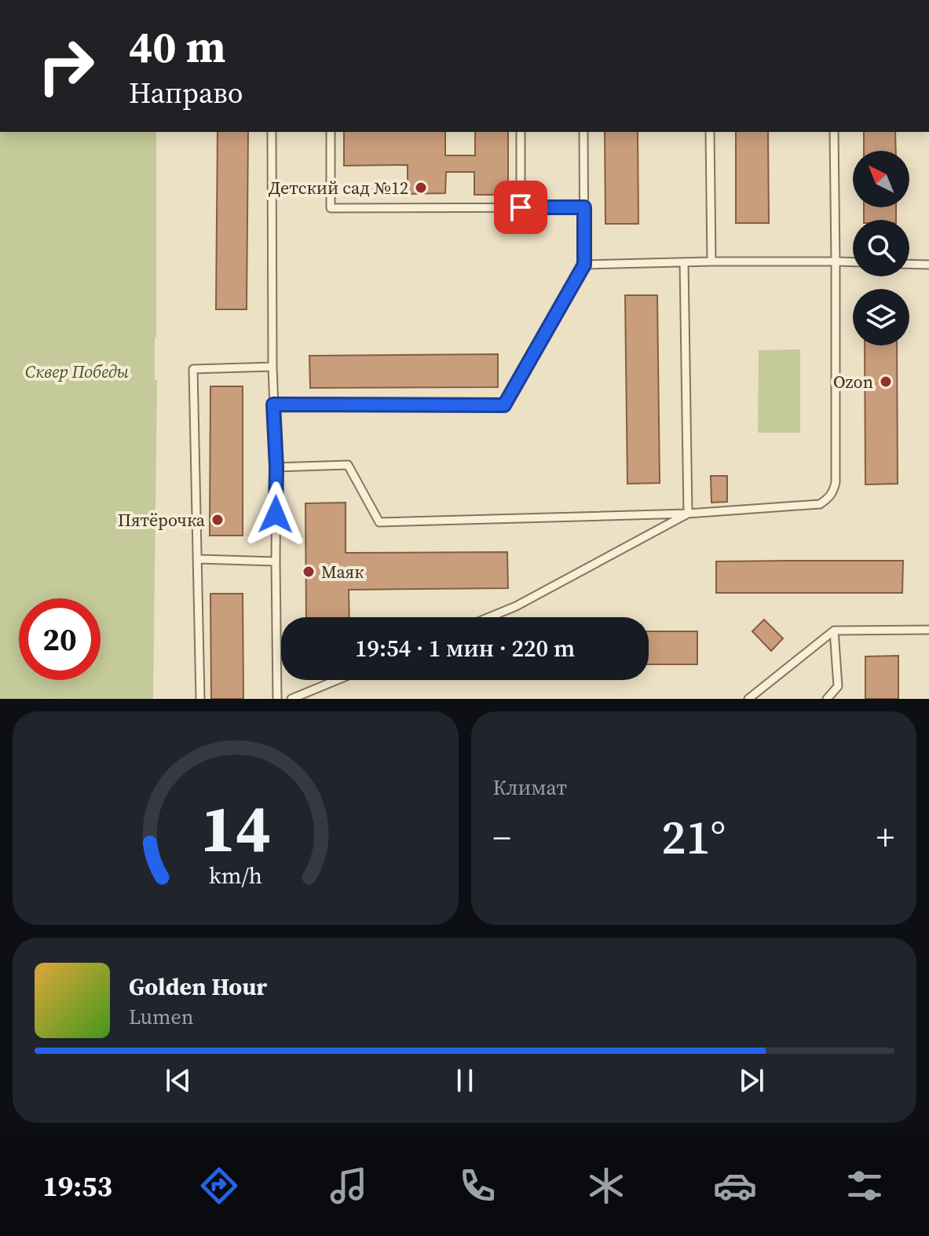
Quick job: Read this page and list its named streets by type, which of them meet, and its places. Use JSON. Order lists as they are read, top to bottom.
{
  "parks": ["Сквер Победы"],
  "places": [
    "Детский сад №12",
    "Ozon",
    "Пятёрочка",
    "Маяк"
  ],
  "north": "top left",
  "page": {
    "turn": ["40 m", "Направо"],
    "limit": "20",
    "trip": "19:54 · 1 мин · 220 m",
    "tile": "Климат",
    "heat": ["−", "21°", "+"],
    "song": ["Golden Hour", "Lumen"],
    "tabs": "19:53",
    "gauge": ["14", "km/h"]
  }
}
